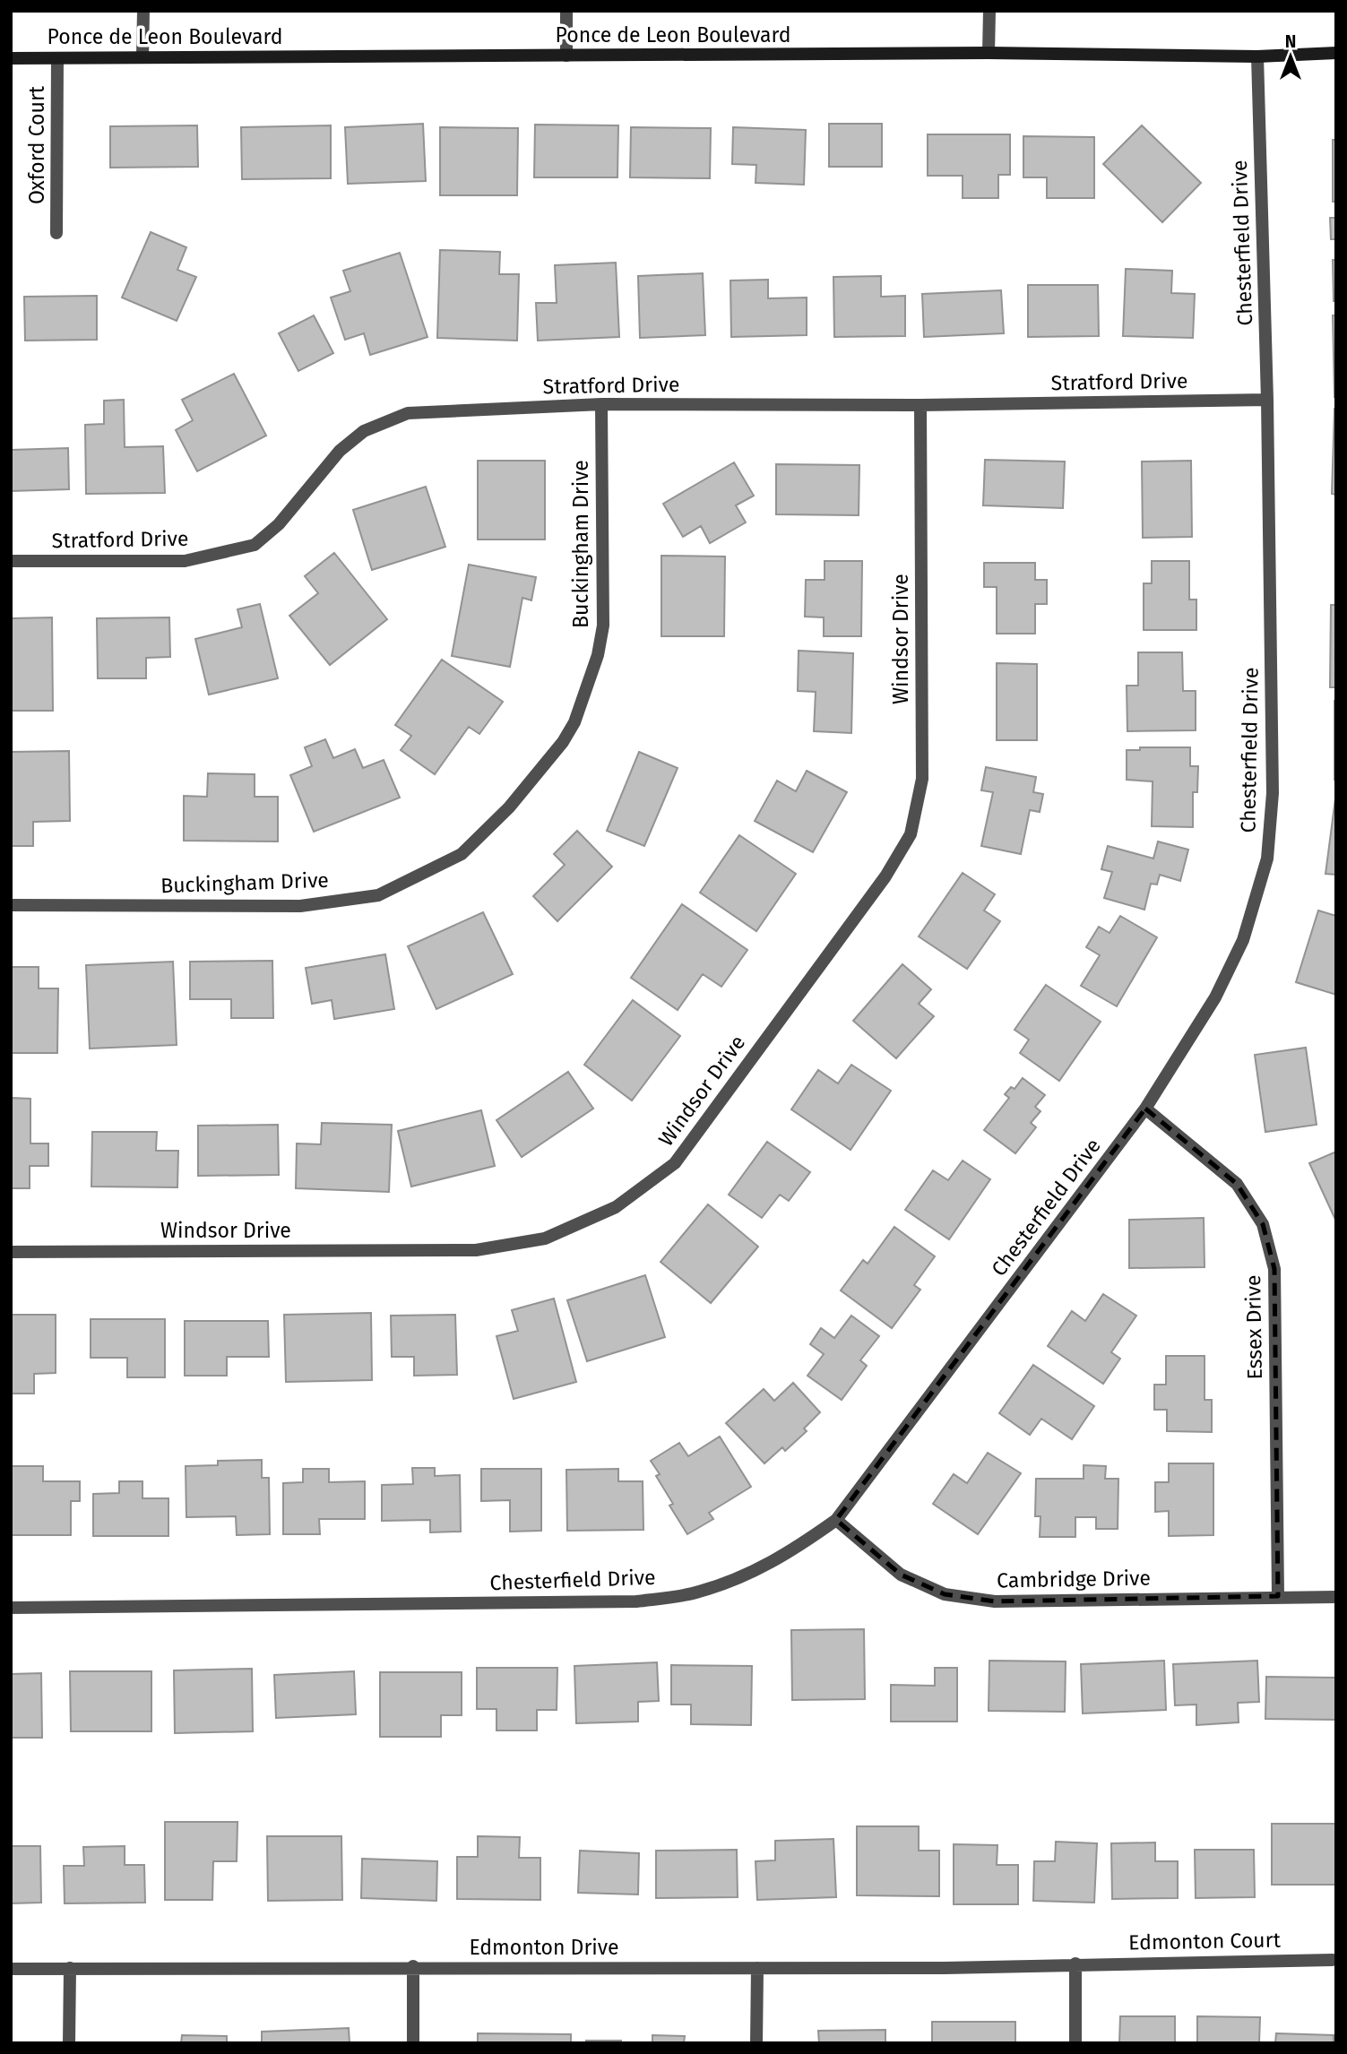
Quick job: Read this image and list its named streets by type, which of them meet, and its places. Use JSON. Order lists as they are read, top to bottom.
{
  "streets": {
    "street": [
      "Ponce de Leon Boulevard",
      "Oxford Court",
      "Chesterfield Drive",
      "Stratford Drive",
      "Buckingham Drive",
      "Windsor Drive",
      "Essex Drive",
      "Cambridge Drive",
      "Edmonton Court",
      "Edmonton Drive"
    ]
  },
  "crossings": [
    ["Ponce de Leon Boulevard", "Oxford Court"],
    ["Ponce de Leon Boulevard", "Chesterfield Drive"],
    ["Chesterfield Drive", "Stratford Drive"],
    ["Chesterfield Drive", "Essex Drive"],
    ["Chesterfield Drive", "Cambridge Drive"],
    ["Stratford Drive", "Buckingham Drive"],
    ["Stratford Drive", "Windsor Drive"],
    ["Essex Drive", "Cambridge Drive"],
    ["Edmonton Court", "Edmonton Drive"]
  ],
  "north": "top"
}
